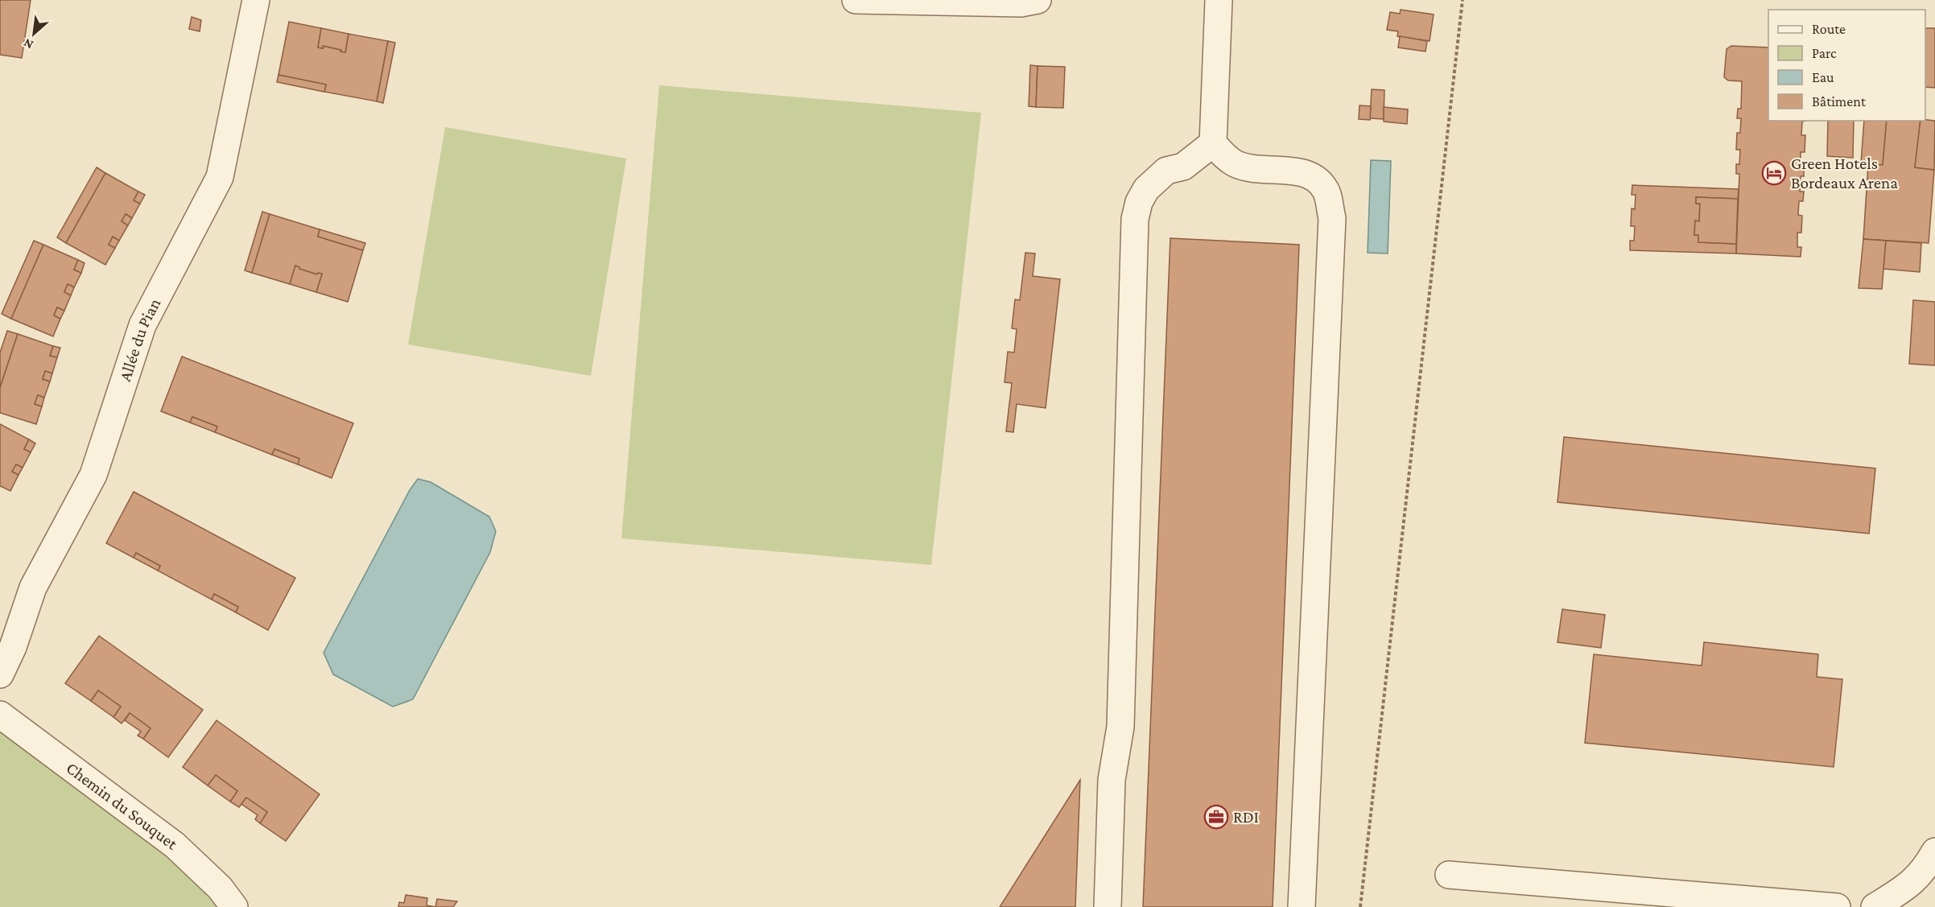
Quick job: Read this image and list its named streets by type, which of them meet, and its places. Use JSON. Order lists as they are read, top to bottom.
{
  "streets": {
    "street": ["Allée du Pian", "Chemin du Souquet"]
  },
  "places": {
    "hotel": ["Green Hotels Bordeaux Arena"],
    "office": ["RDI"]
  },
  "legend": [
    "Route",
    "Parc",
    "Eau",
    "Bâtiment"
  ],
  "north": "bottom left"
}
